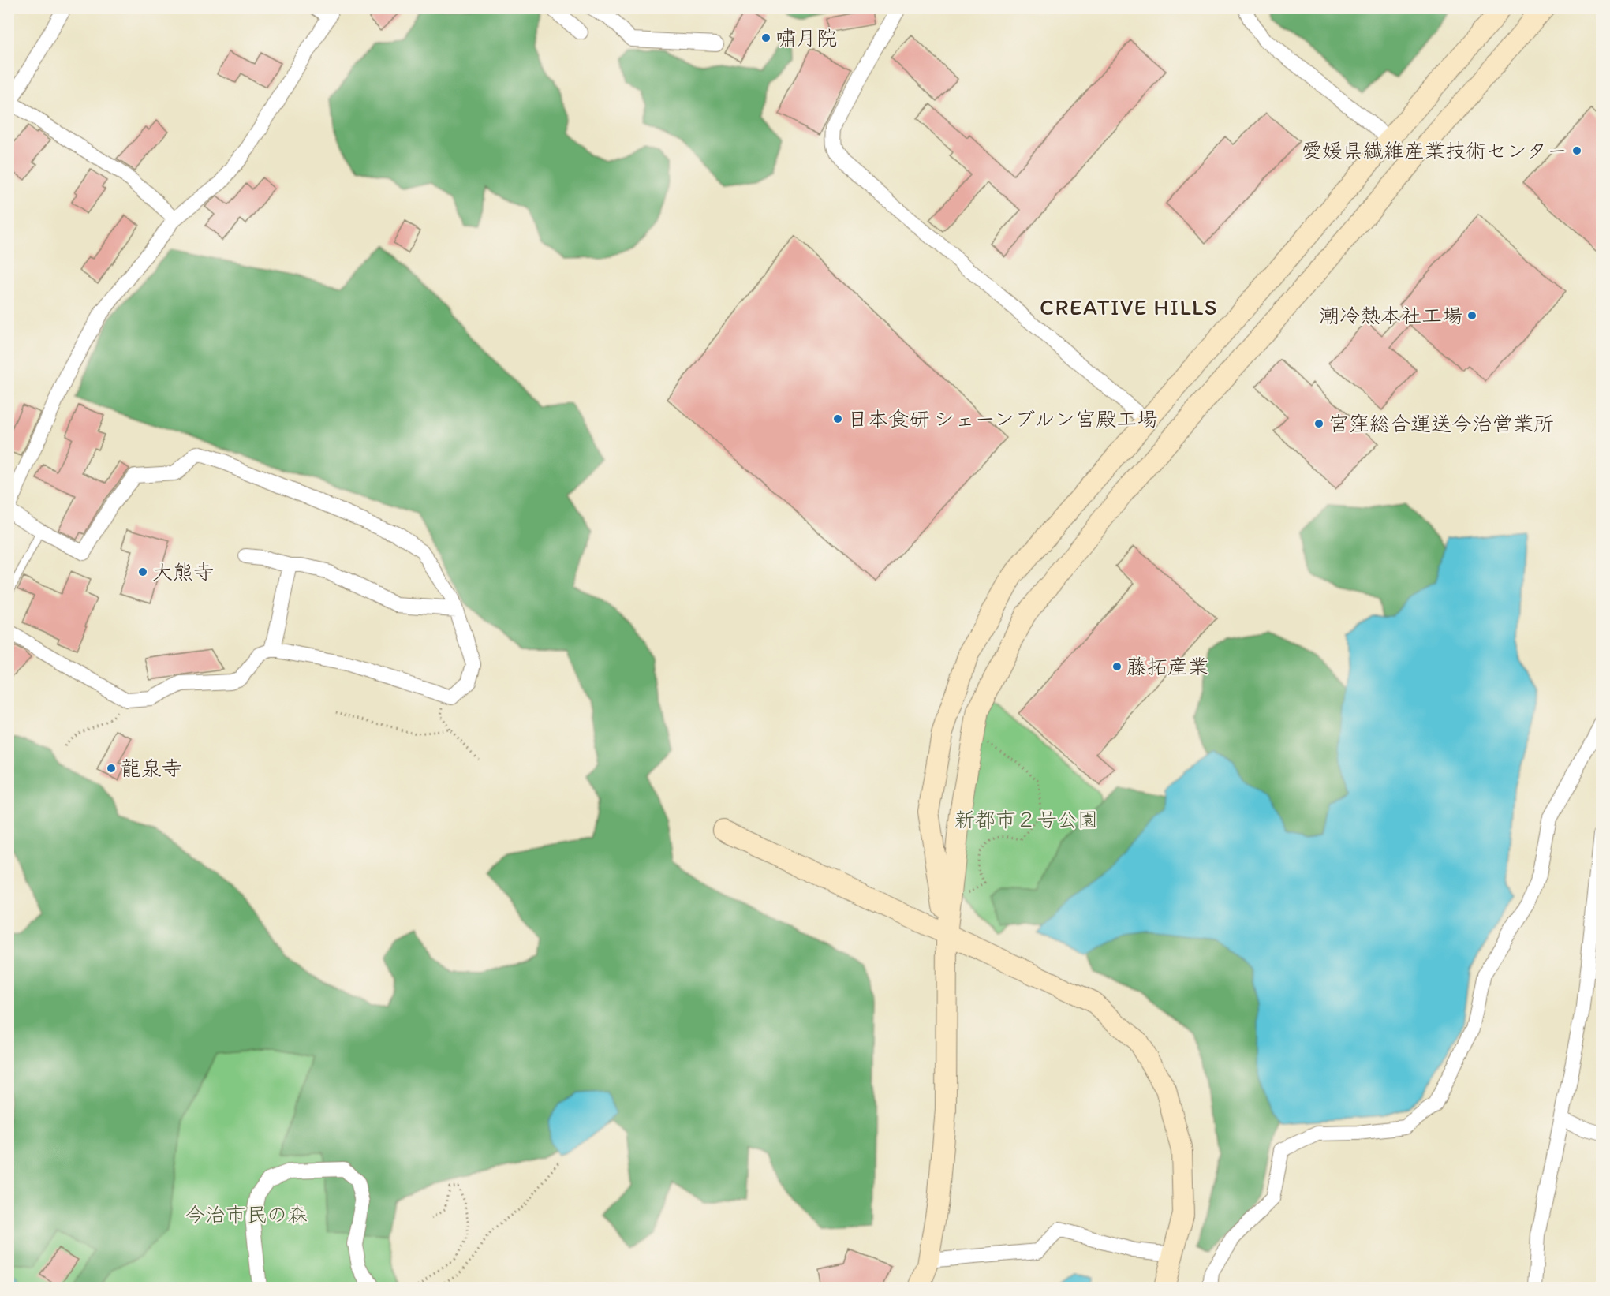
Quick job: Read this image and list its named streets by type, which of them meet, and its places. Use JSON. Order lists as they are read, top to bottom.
{
  "districts": ["CREATIVE HILLS"],
  "parks": ["新都市２号公園", "今治市民の森"],
  "places": [
    "嘯月院",
    "愛媛県繊維産業技術センター",
    "潮冷熱本社工場",
    "日本食研 シェーンブルン宮殿工場",
    "宮窪総合運送今治営業所",
    "大熊寺",
    "藤拓産業",
    "龍泉寺"
  ]
}
